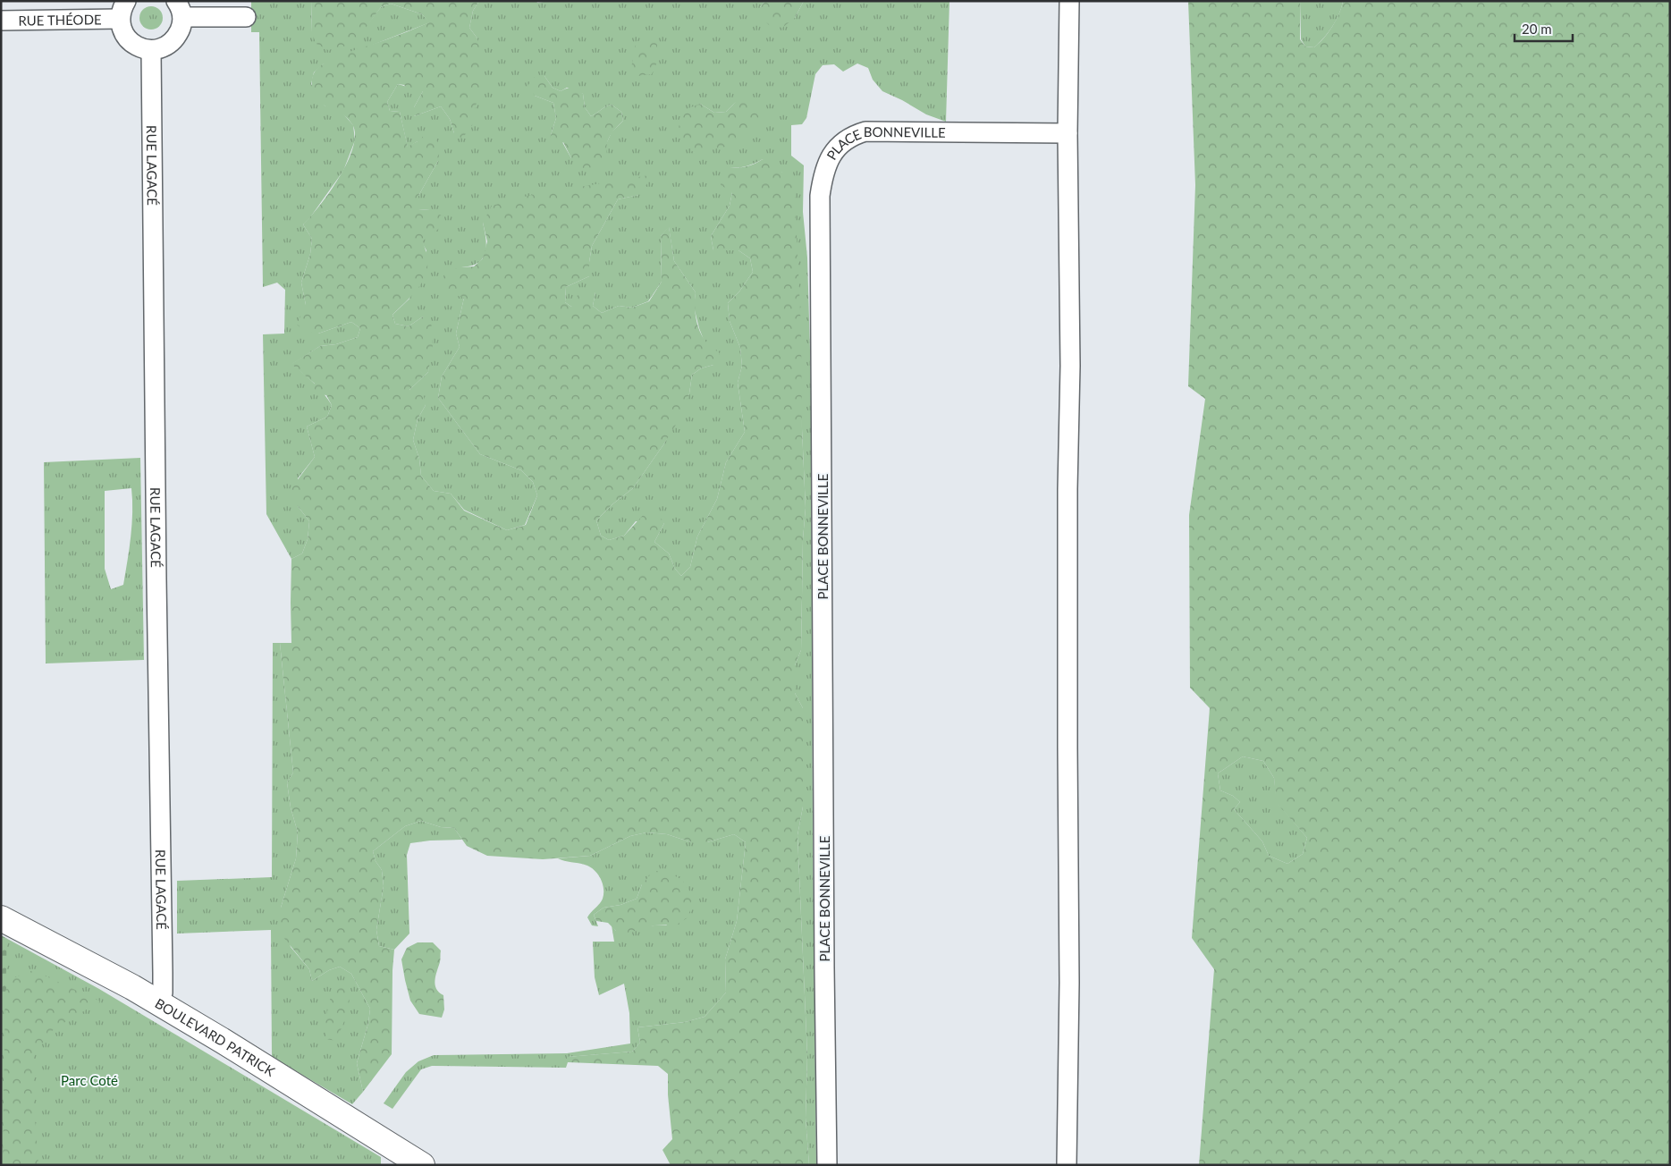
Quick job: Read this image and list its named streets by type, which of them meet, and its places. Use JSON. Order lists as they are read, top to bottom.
{
  "streets": {
    "street": [
      "RUE THÉODE",
      "PLACE BONNEVILLE",
      "RUE LAGACÉ",
      "BOULEVARD PATRICK"
    ]
  },
  "crossings": [
    ["RUE LAGACÉ", "BOULEVARD PATRICK"]
  ],
  "parks": ["Parc Coté"],
  "scale_bar": "20 m"
}
